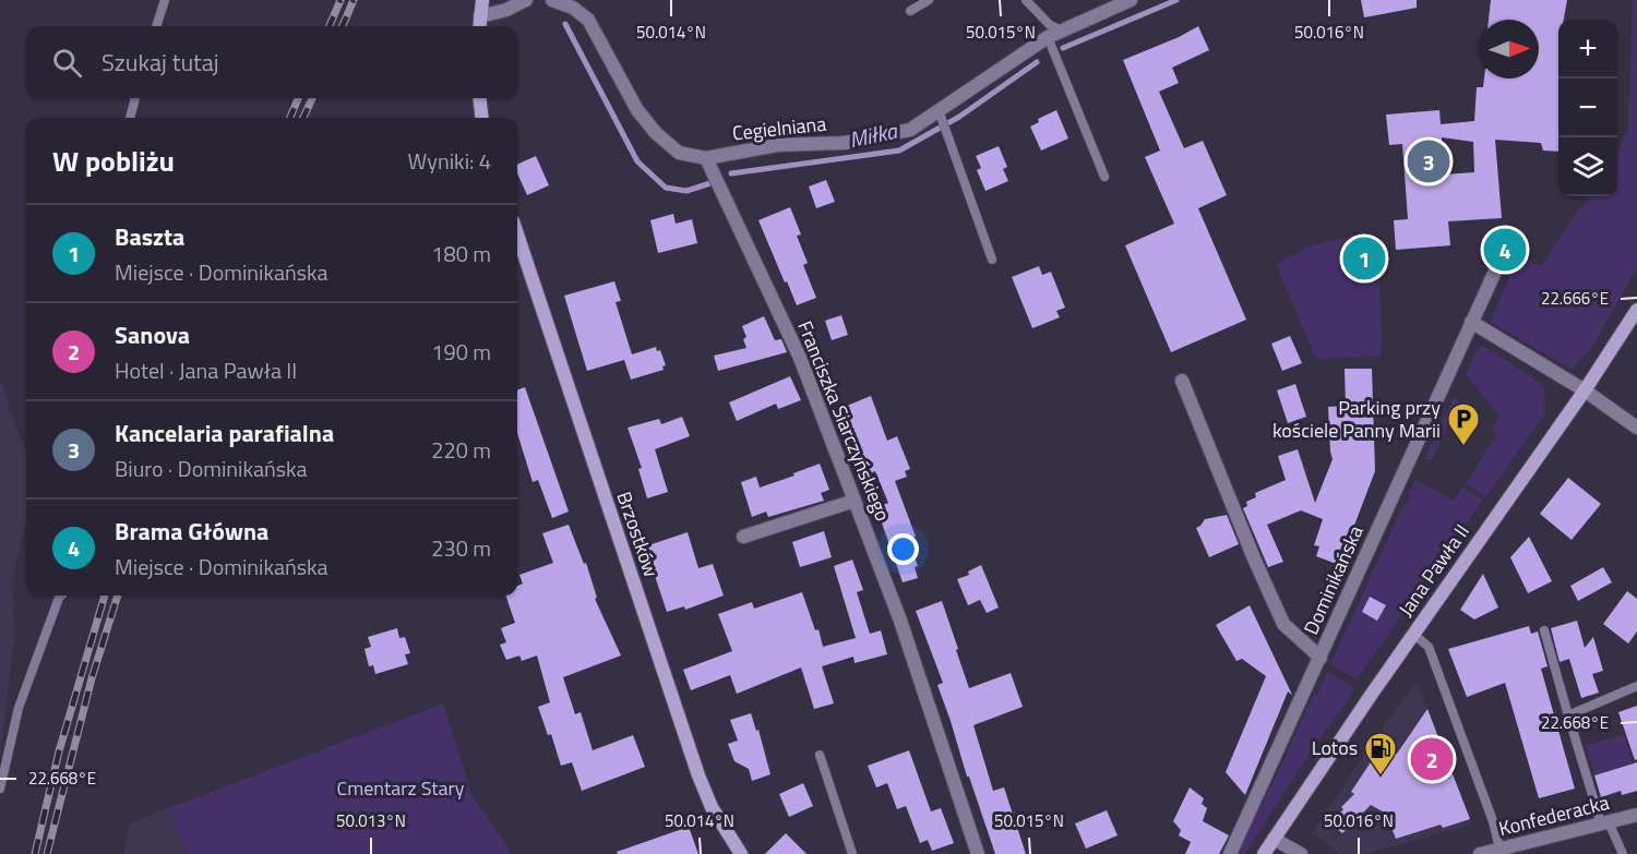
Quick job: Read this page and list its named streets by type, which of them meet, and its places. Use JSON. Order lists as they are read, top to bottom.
{
  "streets": {
    "street": [
      "Cegielniana",
      "Franciszka Siarczyńskiego",
      "Brzostków",
      "Jana Pawła II",
      "Dominikańska",
      "Konfederacka"
    ]
  },
  "crossings": [
    ["Cegielniana", "Franciszka Siarczyńskiego"]
  ],
  "water": ["Miłka"],
  "parks": ["Cmentarz Stary"],
  "places": {
    "parking": ["Parking przy kościele Panny Marii"],
    "fuel station": ["Lotos"]
  },
  "north": "right",
  "page": {
    "map_buttons": ["+", "−"],
    "search": "Szukaj tutaj",
    "heading": ["W pobliżu", "Wyniki: 4"],
    "pins": [
      "3",
      "4",
      "1",
      "2"
    ],
    "list": [
      {
        "mark": "1",
        "name": "Baszta",
        "note": "Miejsce · Dominikańska",
        "value": "180 m"
      },
      {
        "mark": "2",
        "name": "Sanova",
        "note": "Hotel · Jana Pawła II",
        "value": "190 m"
      },
      {
        "mark": "3",
        "name": "Kancelaria parafialna",
        "note": "Biuro · Dominikańska",
        "value": "220 m"
      },
      {
        "mark": "4",
        "name": "Brama Główna",
        "note": "Miejsce · Dominikańska",
        "value": "230 m"
      }
    ]
  },
  "coordinates": [
    "50.014°N",
    "50.015°N",
    "50.016°N",
    "22.666°E",
    "22.668°E",
    "50.013°N"
  ]
}
